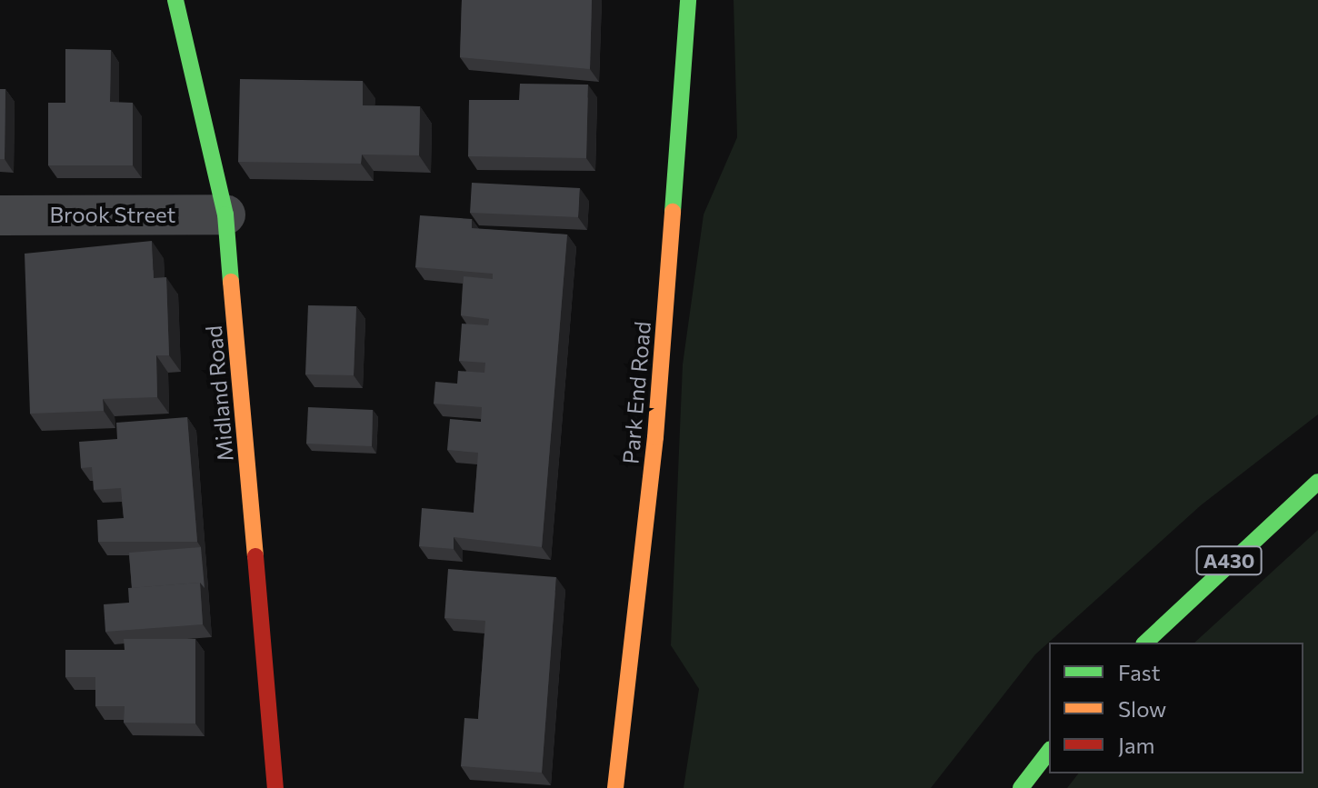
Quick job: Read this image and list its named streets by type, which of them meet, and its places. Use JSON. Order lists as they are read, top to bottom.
{
  "streets": {
    "main road": ["Park End Road", "Midland Road", "A430"],
    "street": ["Brook Street"]
  },
  "crossings": [
    ["Brook Street", "Midland Road"]
  ],
  "legend": ["Fast", "Slow", "Jam"]
}
